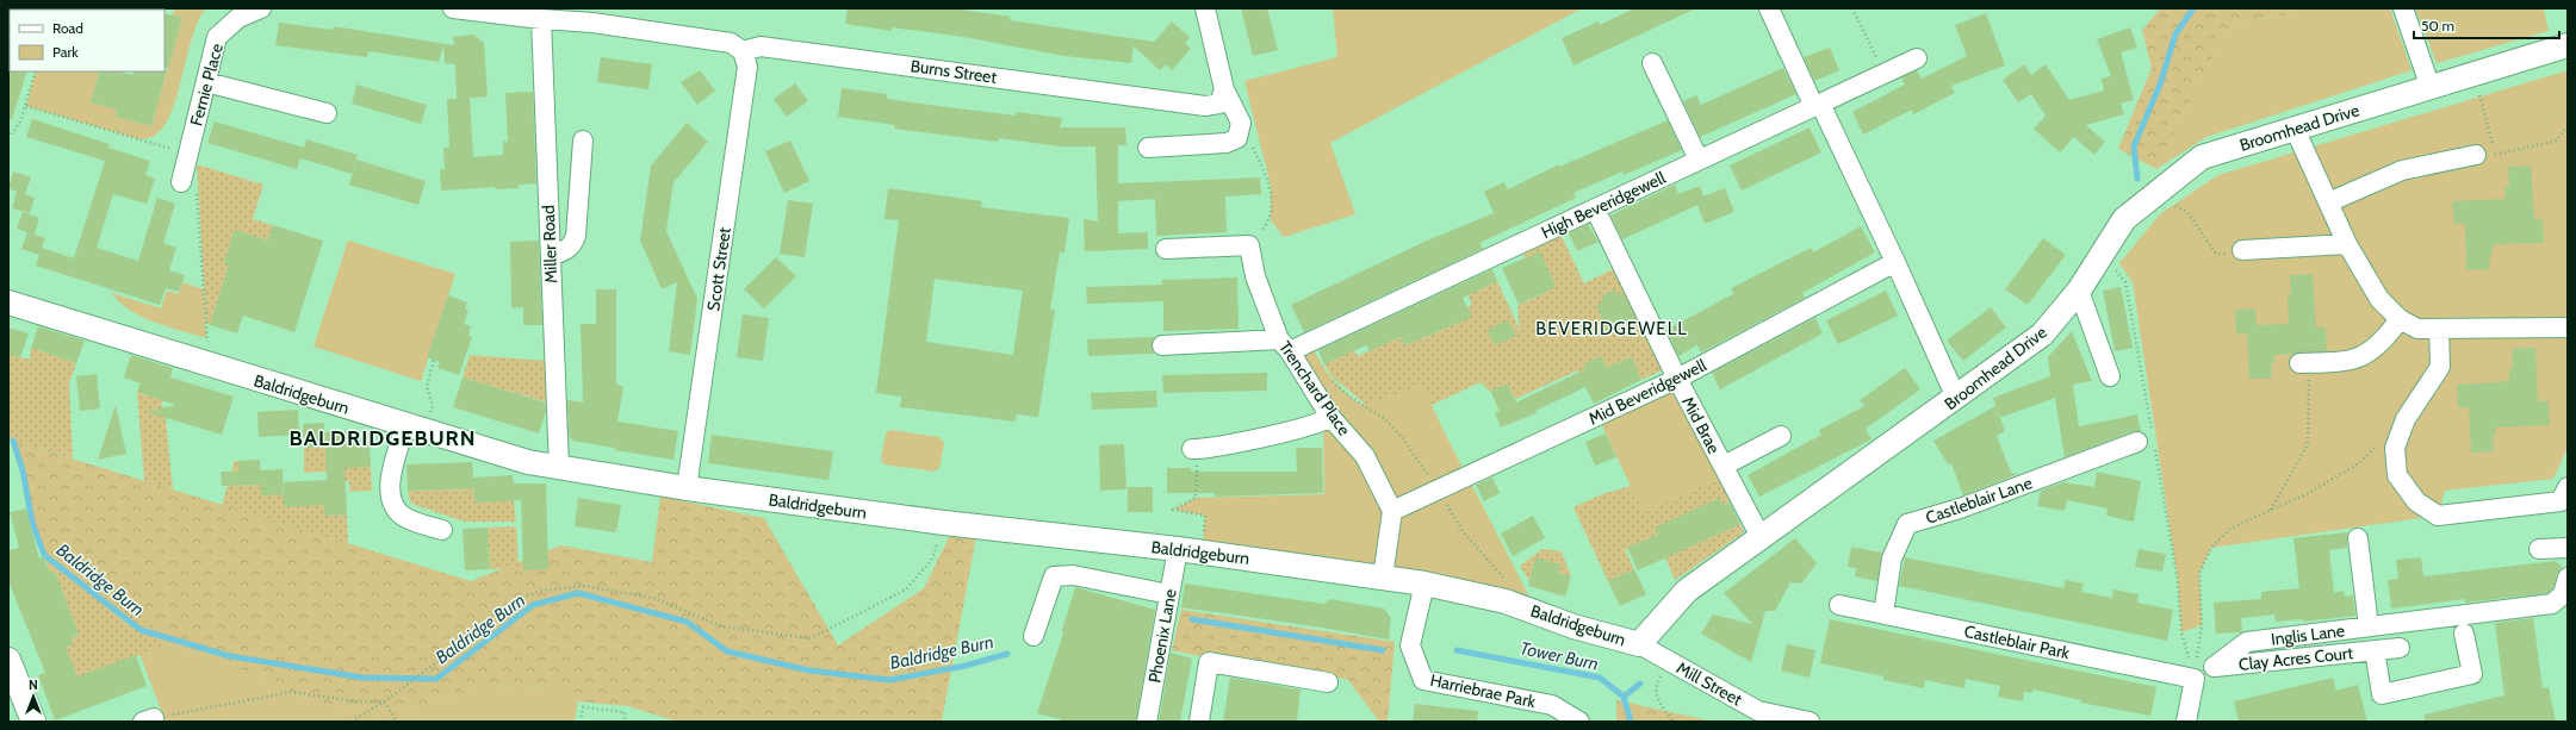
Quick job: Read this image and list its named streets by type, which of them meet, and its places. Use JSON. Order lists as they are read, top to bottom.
{
  "streets": {
    "main road": ["Broomhead Drive", "Baldridgeburn"],
    "street": [
      "Burns Street",
      "Fernie Place",
      "High Beveridgewell",
      "Miller Road",
      "Scott Street",
      "Trenchard Place",
      "Mid Beveridgewell",
      "Mid Brae",
      "Castleblair Lane",
      "Inglis Lane",
      "Phoenix Lane",
      "Castleblair Park",
      "Clay Acres Court",
      "Mill Street",
      "Harriebrae Park"
    ]
  },
  "crossings": [
    ["Burns Street", "Scott Street"],
    ["Broomhead Drive", "Baldridgeburn"],
    ["Broomhead Drive", "Mid Brae"],
    ["Broomhead Drive", "Mill Street"],
    ["High Beveridgewell", "Trenchard Place"],
    ["High Beveridgewell", "Mid Brae"],
    ["Miller Road", "Baldridgeburn"],
    ["Scott Street", "Baldridgeburn"],
    ["Trenchard Place", "Mid Beveridgewell"],
    ["Mid Beveridgewell", "Mid Brae"],
    ["Baldridgeburn", "Phoenix Lane"],
    ["Baldridgeburn", "Mill Street"],
    ["Baldridgeburn", "Harriebrae Park"],
    ["Castleblair Lane", "Castleblair Park"],
    ["Inglis Lane", "Clay Acres Court"],
    ["Castleblair Park", "Clay Acres Court"]
  ],
  "districts": ["BEVERIDGEWELL", "BALDRIDGEBURN"],
  "water": ["Baldridge Burn", "Tower Burn"],
  "legend": ["Road", "Park"],
  "scale_bar": "50 m",
  "north": "top"
}
